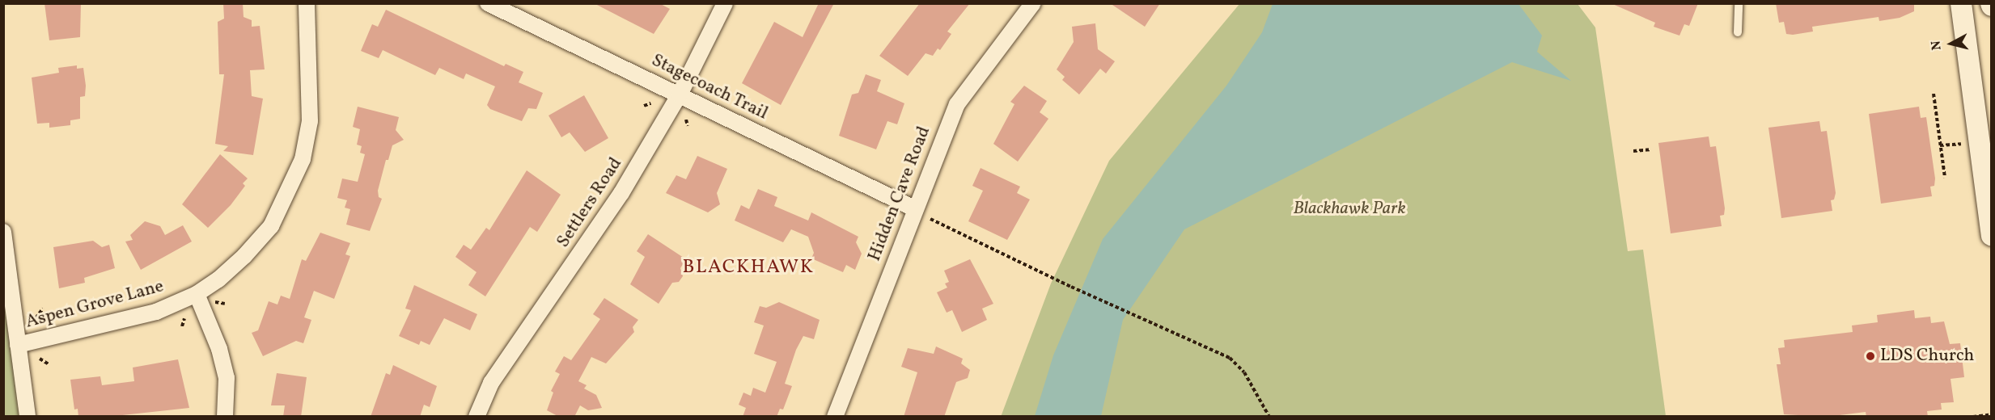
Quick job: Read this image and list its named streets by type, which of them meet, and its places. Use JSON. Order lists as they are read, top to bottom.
{
  "streets": {
    "street": [
      "Stagecoach Trail",
      "Hidden Cave Road",
      "Settlers Road",
      "Aspen Grove Lane"
    ]
  },
  "crossings": [
    ["Stagecoach Trail", "Hidden Cave Road"],
    ["Stagecoach Trail", "Settlers Road"]
  ],
  "districts": ["BLACKHAWK"],
  "parks": ["Blackhawk Park"],
  "places": ["LDS Church"],
  "north": "left"
}
